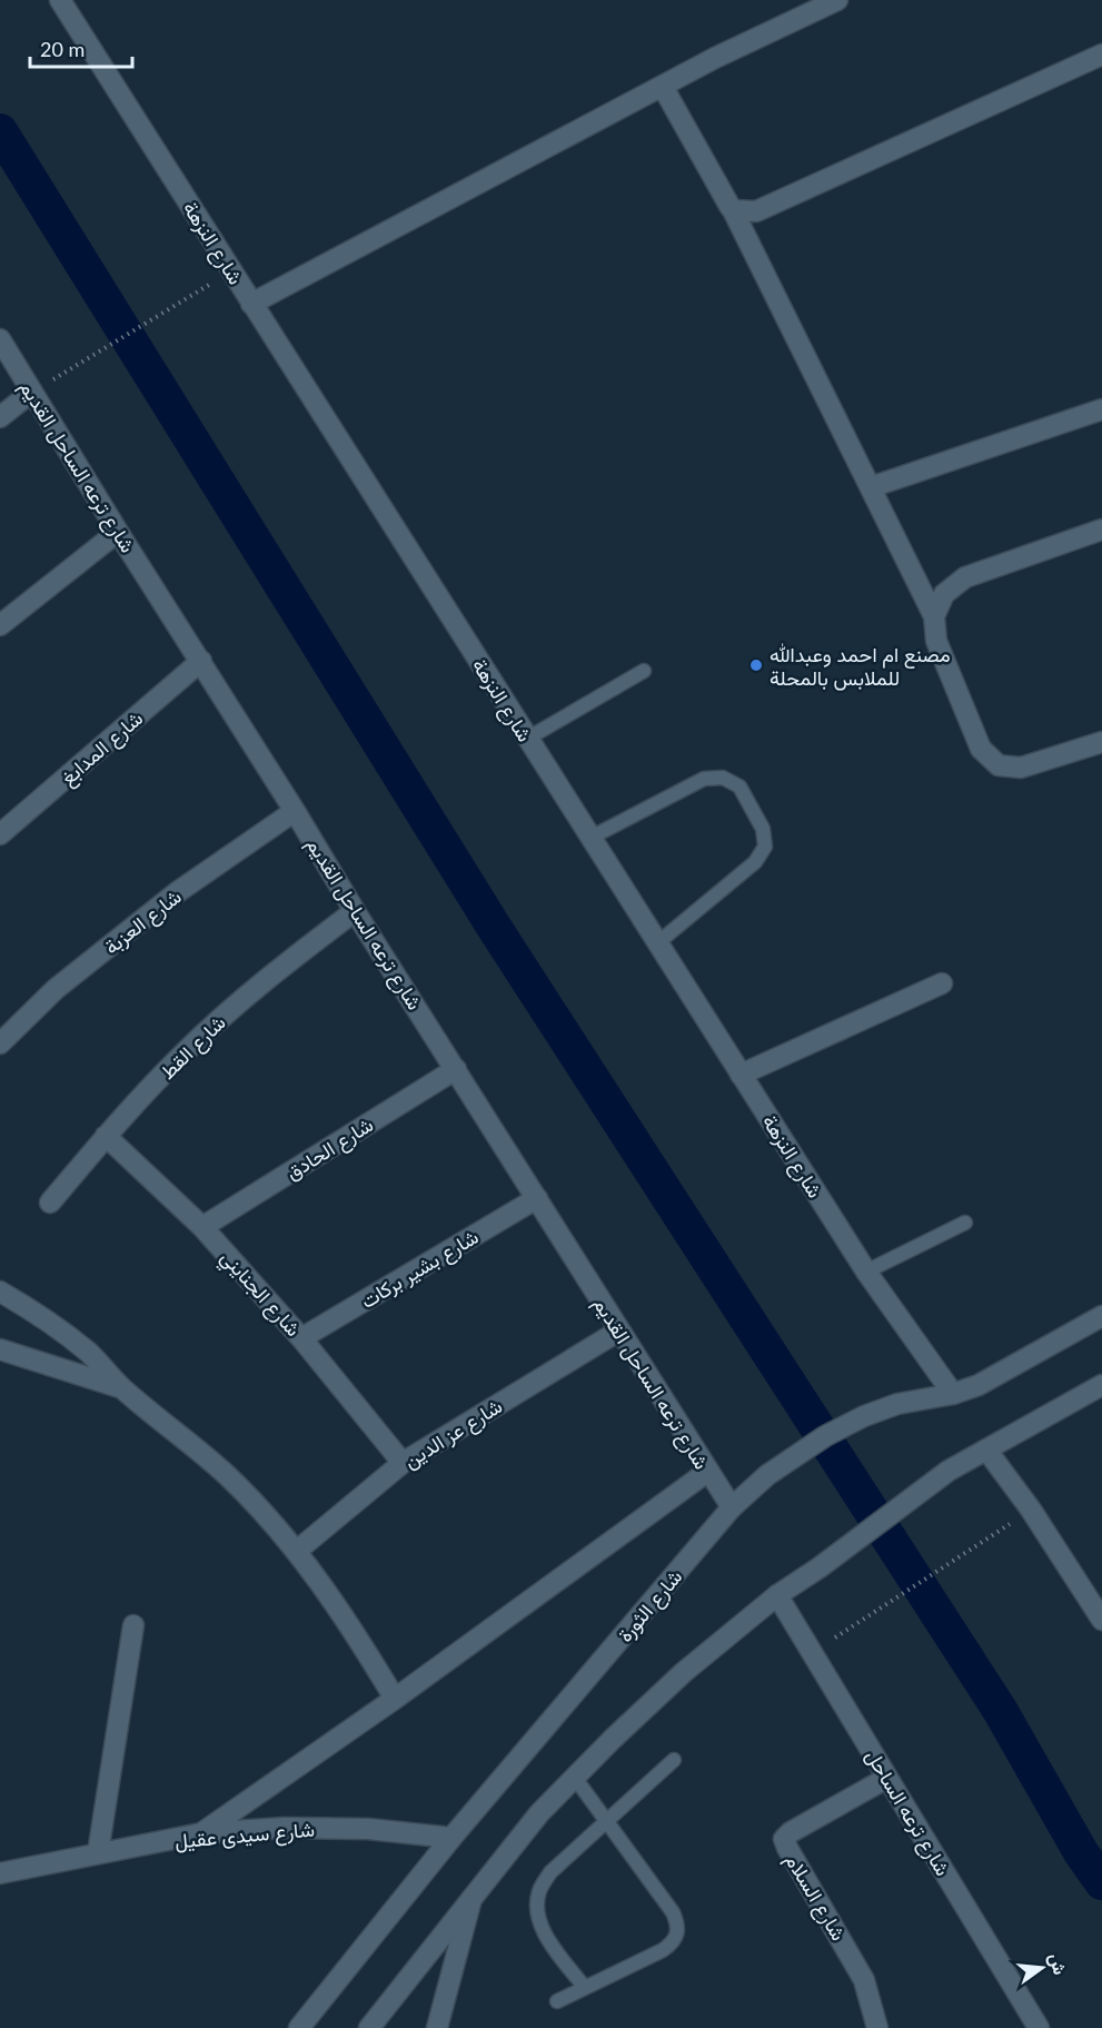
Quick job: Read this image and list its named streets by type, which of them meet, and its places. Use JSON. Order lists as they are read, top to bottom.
{
  "streets": {
    "street": [
      "شارع النزهة",
      "شارع ترعه الساحل القديم",
      "شارع المدابغ",
      "شارع العزبة",
      "شارع القط",
      "شارع الحادق",
      "شارع بشير بركات",
      "شارع الجنايني",
      "شارع عز الدين",
      "شارع الثورة",
      "شارع ترعه الساحل",
      "شارع سيدى عقيل",
      "شارع السلام"
    ]
  },
  "crossings": [
    ["شارع النزهة", "شارع الثورة"],
    ["شارع ترعه الساحل القديم", "شارع المدابغ"],
    ["شارع ترعه الساحل القديم", "شارع العزبة"],
    ["شارع ترعه الساحل القديم", "شارع القط"],
    ["شارع ترعه الساحل القديم", "شارع الحادق"],
    ["شارع ترعه الساحل القديم", "شارع بشير بركات"],
    ["شارع ترعه الساحل القديم", "شارع عز الدين"],
    ["شارع ترعه الساحل القديم", "شارع الثورة"],
    ["شارع القط", "شارع الجنايني"],
    ["شارع الحادق", "شارع الجنايني"],
    ["شارع بشير بركات", "شارع الجنايني"],
    ["شارع الجنايني", "شارع عز الدين"],
    ["شارع الثورة", "شارع سيدى عقيل"],
    ["شارع ترعه الساحل", "شارع السلام"]
  ],
  "places": ["مصنع ام احمد وعبدالله للملابس بالمحلة"],
  "scale_bar": "20 m",
  "north": "right"
}
